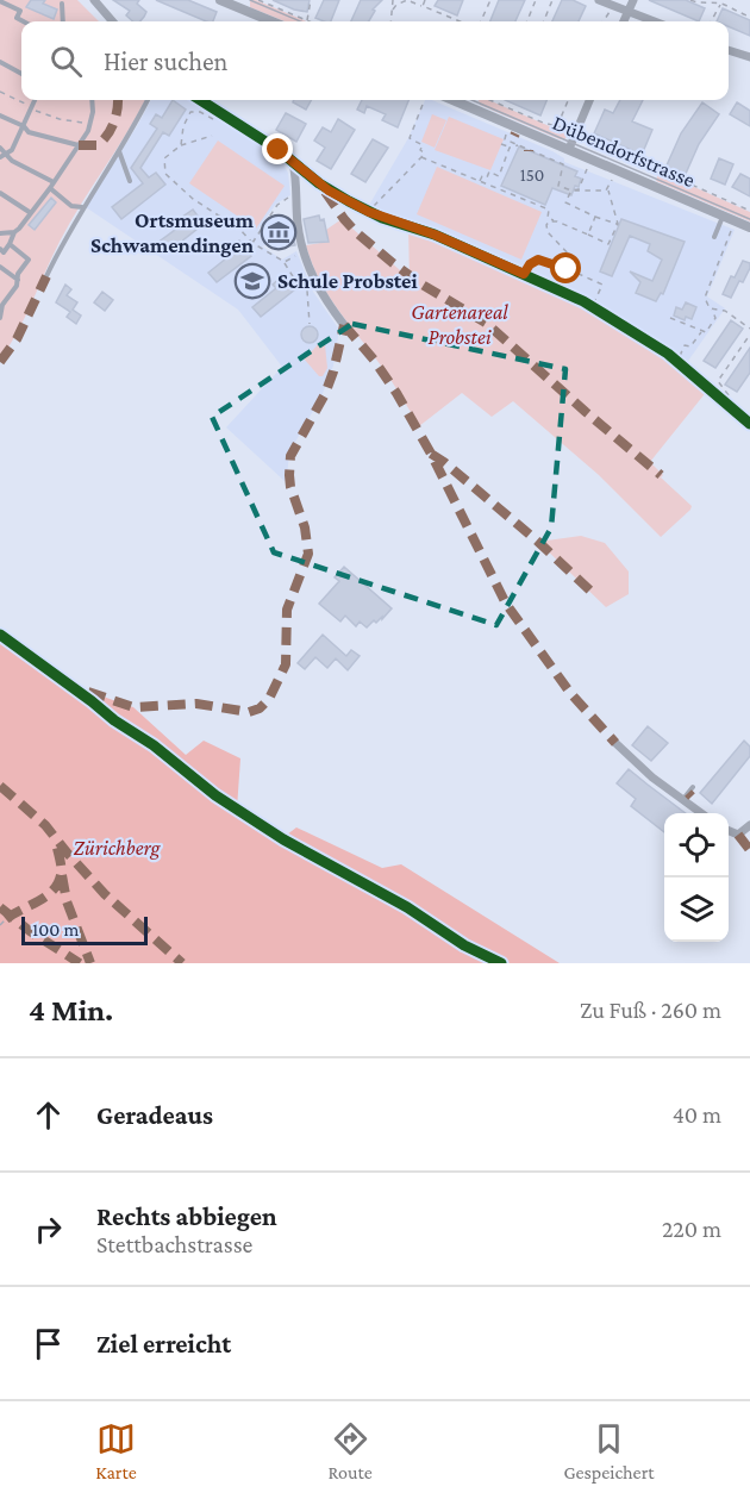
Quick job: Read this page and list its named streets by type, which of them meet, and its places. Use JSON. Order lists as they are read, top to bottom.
{
  "streets": {
    "street": ["Dübendorfstrasse"]
  },
  "parks": ["Gartenareal Probstei", "Zürichberg"],
  "places": {
    "museum": ["Ortsmuseum Schwamendingen"],
    "school or university": ["Schule Probstei"]
  },
  "house_numbers": ["150"],
  "scale_bar": "100 m",
  "page": {
    "search": "Hier suchen",
    "scale": "100 m",
    "heading": ["4 Min.", "Zu Fuß · 260 m"],
    "list": [
      ["Geradeaus", "40 m"],
      ["Rechts abbiegen", "Stettbachstrasse", "220 m"],
      "Ziel erreicht"
    ],
    "nav": ["Karte", "Route", "Gespeichert"]
  }
}
